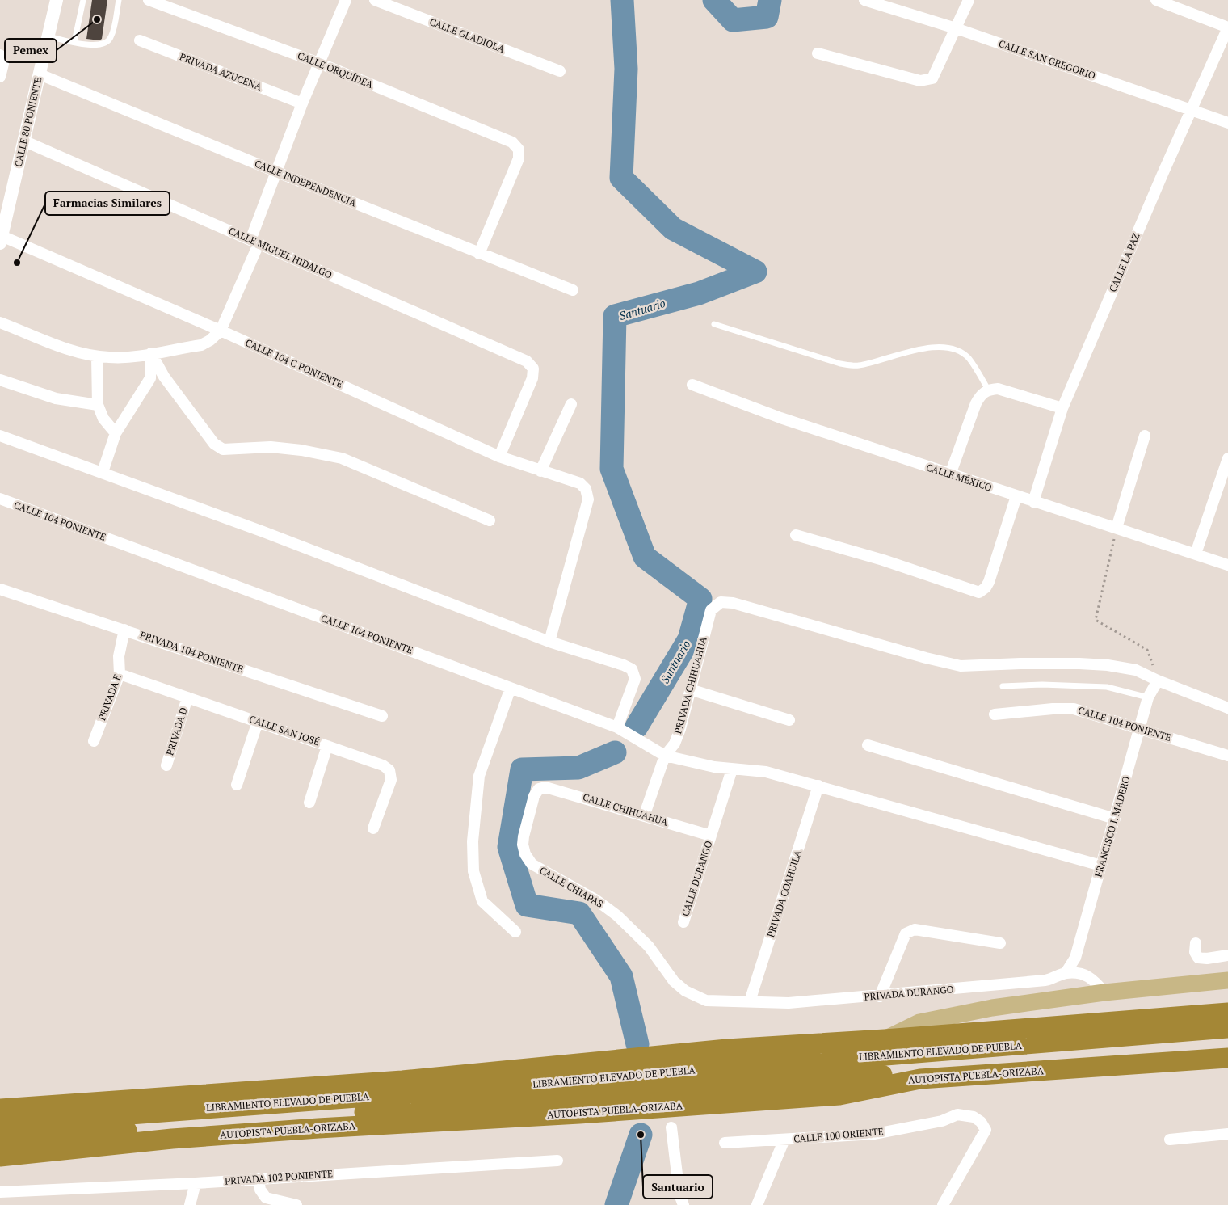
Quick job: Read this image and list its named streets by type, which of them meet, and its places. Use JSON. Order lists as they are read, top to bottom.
{
  "streets": {
    "highway": ["LIBRAMIENTO ELEVADO DE PUEBLA", "AUTOPISTA PUEBLA-ORIZABA"],
    "street": [
      "CALLE GLADIOLA",
      "CALLE SAN GREGORIO",
      "CALLE ORQUÍDEA",
      "PRIVADA AZUCENA",
      "CALLE 80 PONIENTE",
      "CALLE INDEPENDENCIA",
      "CALLE MIGUEL HIDALGO",
      "CALLE LA PAZ",
      "CALLE 104 C PONIENTE",
      "CALLE MÉXICO",
      "CALLE 104 PONIENTE",
      "PRIVADA 104 PONIENTE",
      "PRIVADA CHIHUAHUA",
      "PRIVADA E",
      "CALLE SAN JOSÉ",
      "PRIVADA D",
      "CALLE CHIHUAHUA",
      "FRANCISCO I. MADERO",
      "CALLE DURANGO",
      "CALLE CHIAPAS",
      "PRIVADA COAHUILA",
      "PRIVADA DURANGO",
      "CALLE 100 ORIENTE",
      "PRIVADA 102 PONIENTE"
    ]
  },
  "crossings": [
    ["CALLE SAN GREGORIO", "CALLE LA PAZ"],
    ["CALLE ORQUÍDEA", "CALLE INDEPENDENCIA"],
    ["CALLE 80 PONIENTE", "CALLE INDEPENDENCIA"],
    ["CALLE 80 PONIENTE", "CALLE MIGUEL HIDALGO"],
    ["CALLE 80 PONIENTE", "CALLE 104 C PONIENTE"],
    ["CALLE MIGUEL HIDALGO", "CALLE 104 C PONIENTE"],
    ["CALLE LA PAZ", "CALLE MÉXICO"],
    ["CALLE 104 PONIENTE", "PRIVADA CHIHUAHUA"],
    ["CALLE 104 PONIENTE", "FRANCISCO I. MADERO"],
    ["CALLE 104 PONIENTE", "CALLE DURANGO"],
    ["CALLE 104 PONIENTE", "PRIVADA COAHUILA"],
    ["PRIVADA 104 PONIENTE", "PRIVADA E"],
    ["PRIVADA CHIHUAHUA", "CALLE CHIHUAHUA"],
    ["PRIVADA CHIHUAHUA", "FRANCISCO I. MADERO"],
    ["PRIVADA E", "CALLE SAN JOSÉ"],
    ["CALLE SAN JOSÉ", "PRIVADA D"],
    ["CALLE CHIHUAHUA", "CALLE DURANGO"],
    ["CALLE CHIHUAHUA", "CALLE CHIAPAS"],
    ["FRANCISCO I. MADERO", "PRIVADA DURANGO"],
    ["CALLE CHIAPAS", "PRIVADA COAHUILA"],
    ["CALLE CHIAPAS", "PRIVADA DURANGO"],
    ["PRIVADA COAHUILA", "PRIVADA DURANGO"]
  ],
  "water": ["Santuario"],
  "places": ["Pemex", "Farmacias Similares", "Santuario"]
}
